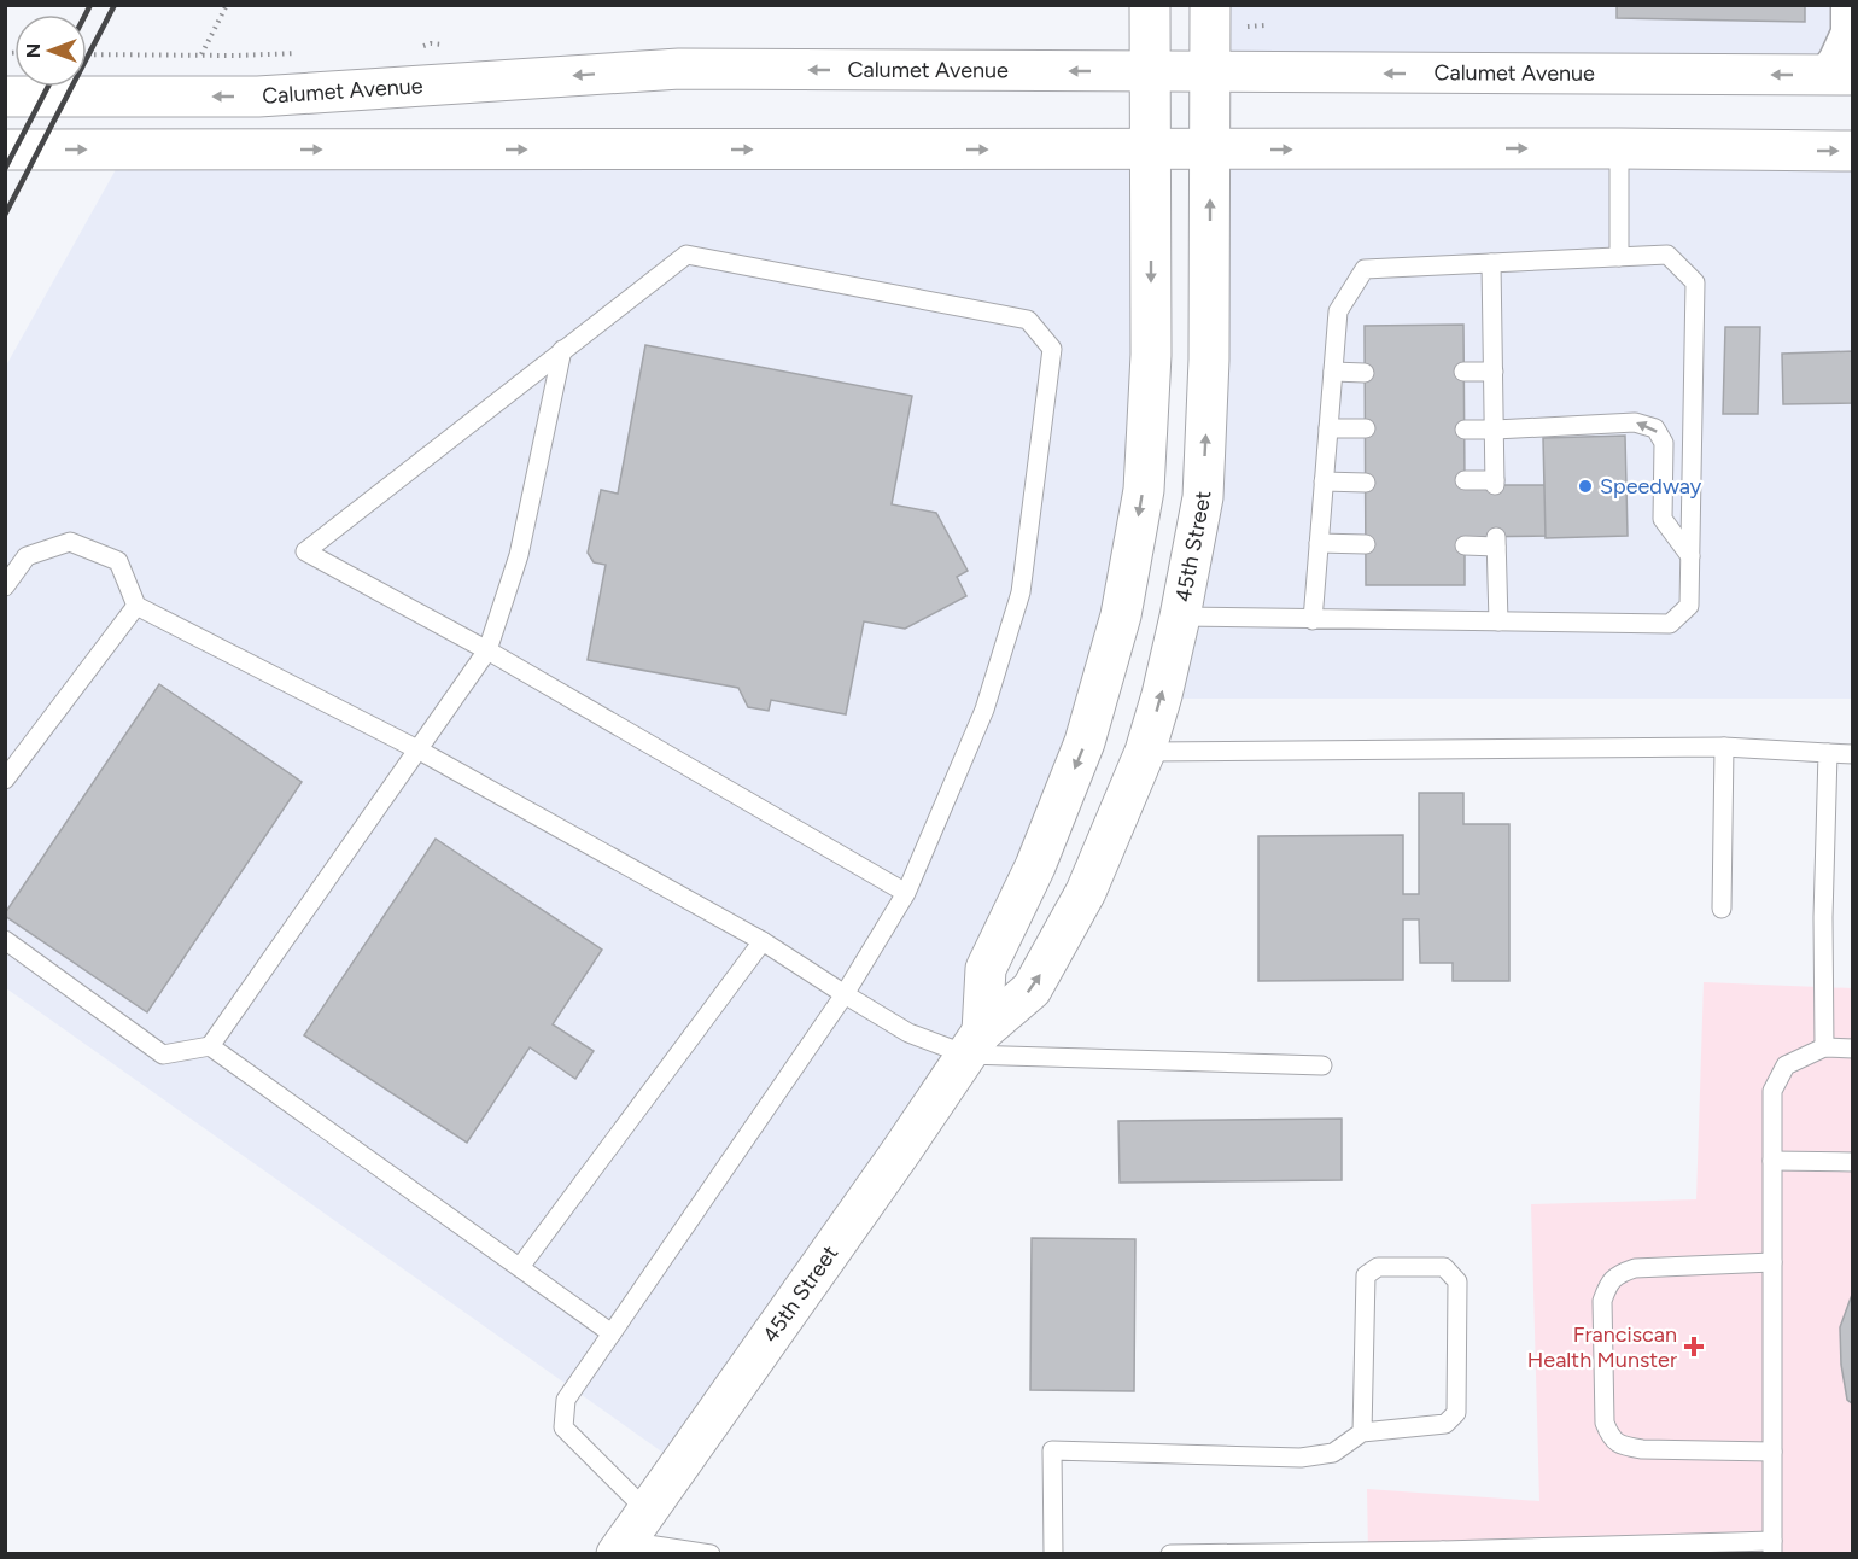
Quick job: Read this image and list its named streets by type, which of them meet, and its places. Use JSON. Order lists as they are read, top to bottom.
{
  "streets": {
    "main road": ["Calumet Avenue", "45th Street"]
  },
  "crossings": [
    ["Calumet Avenue", "45th Street"]
  ],
  "places": {
    "other": ["Speedway"],
    "health": ["Franciscan Health Munster"]
  },
  "north": "left"
}
